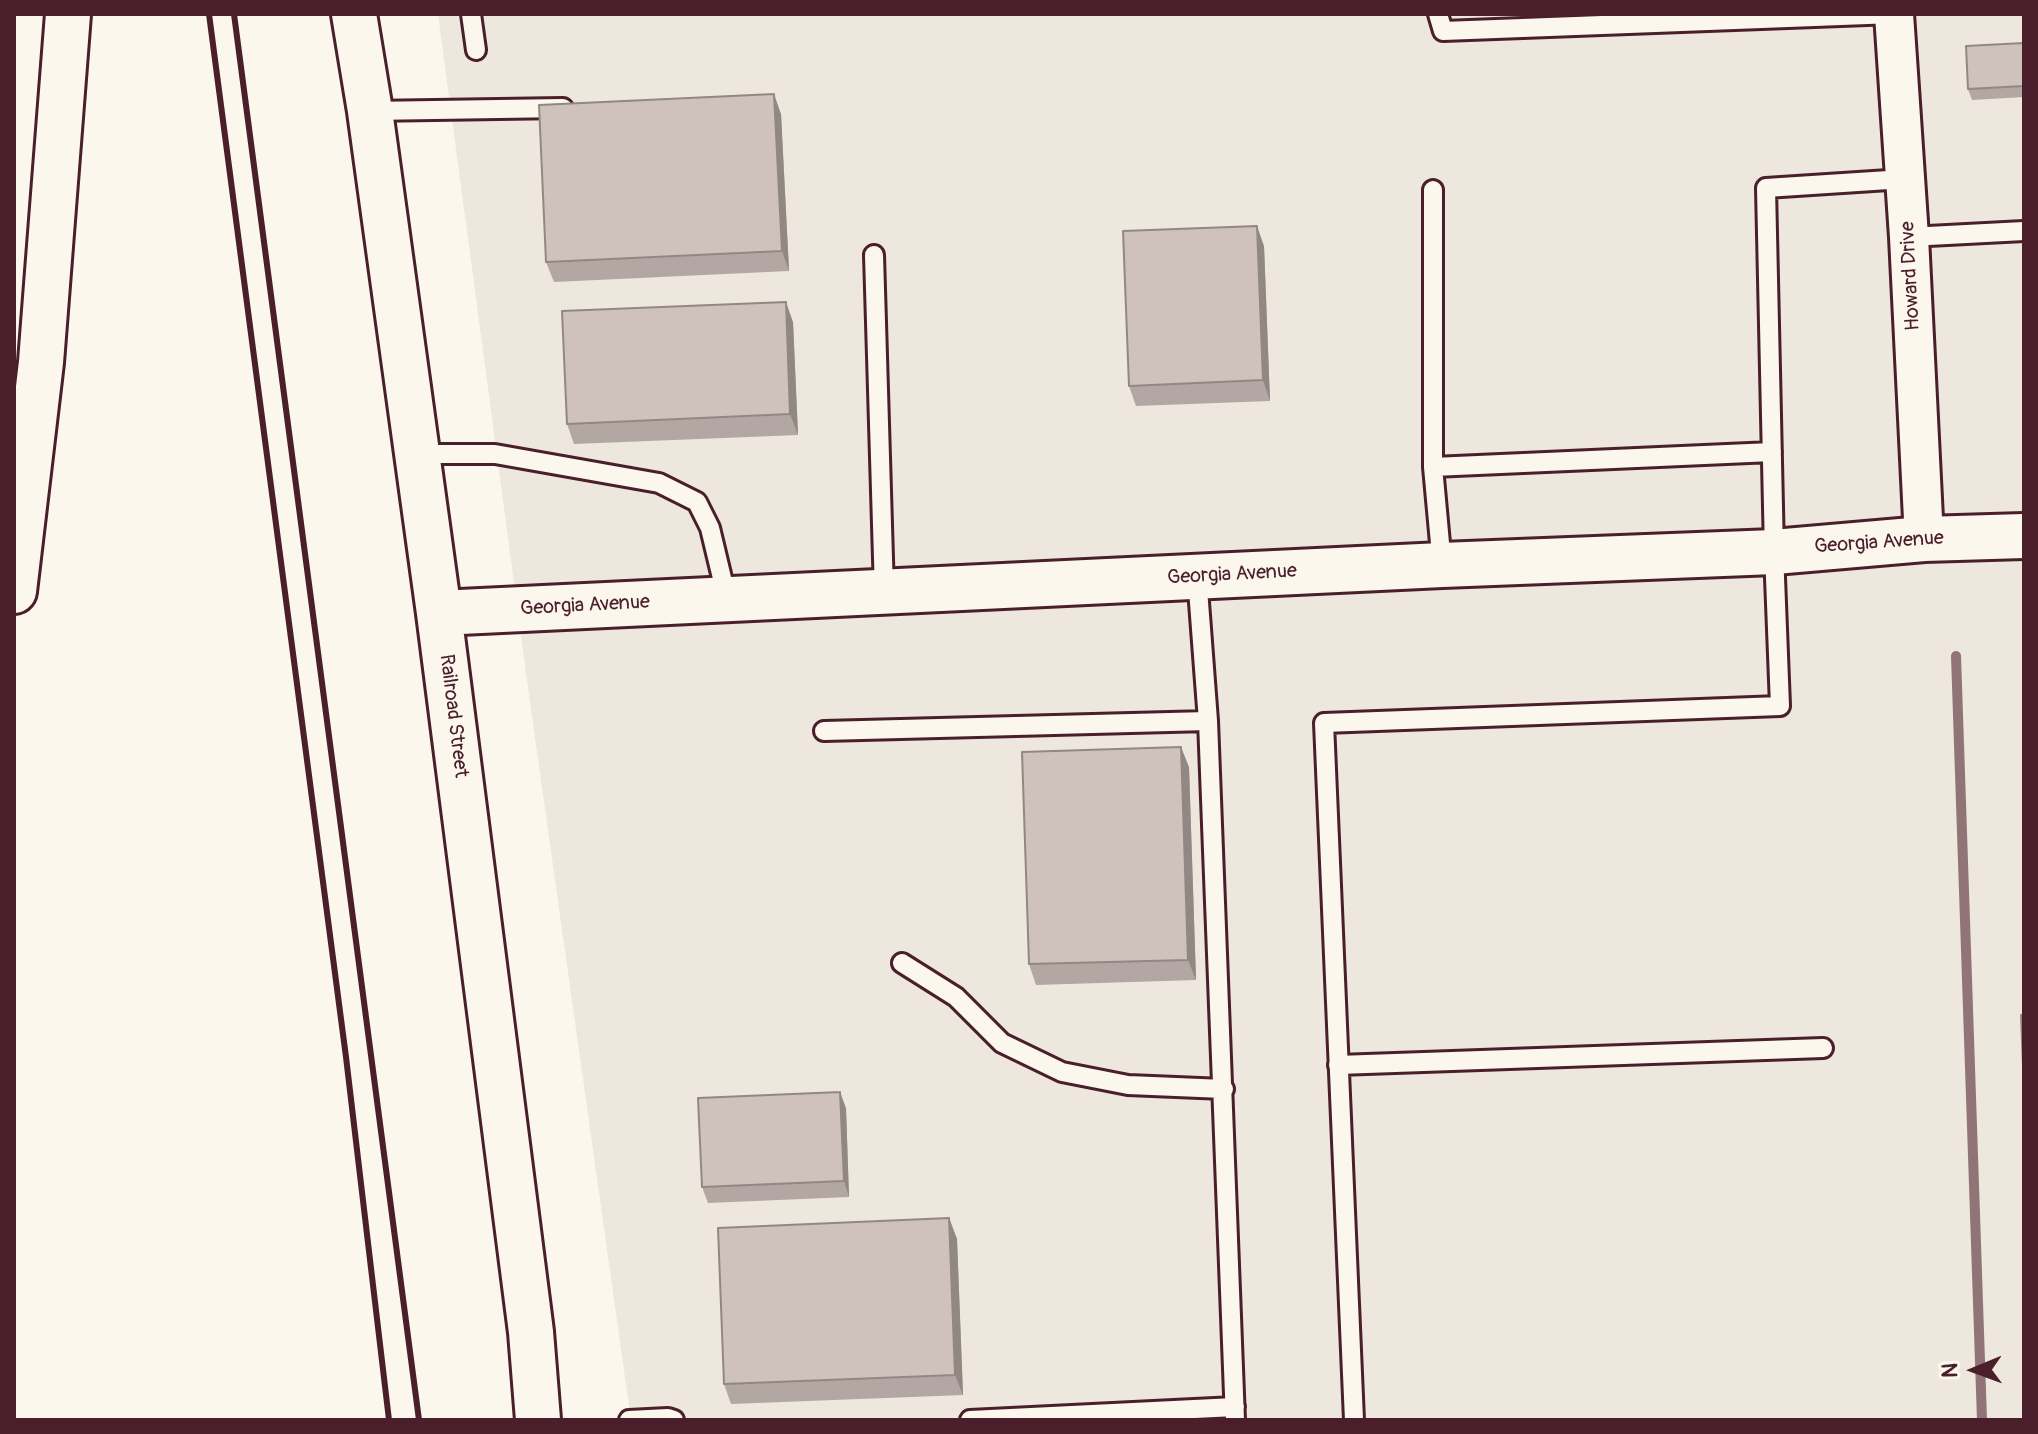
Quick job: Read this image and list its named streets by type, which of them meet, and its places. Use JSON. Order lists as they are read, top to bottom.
{
  "streets": {
    "main road": ["Georgia Avenue", "Railroad Street"],
    "street": ["Howard Drive"]
  },
  "crossings": [
    ["Howard Drive", "Georgia Avenue"],
    ["Georgia Avenue", "Railroad Street"]
  ],
  "north": "left"
}
